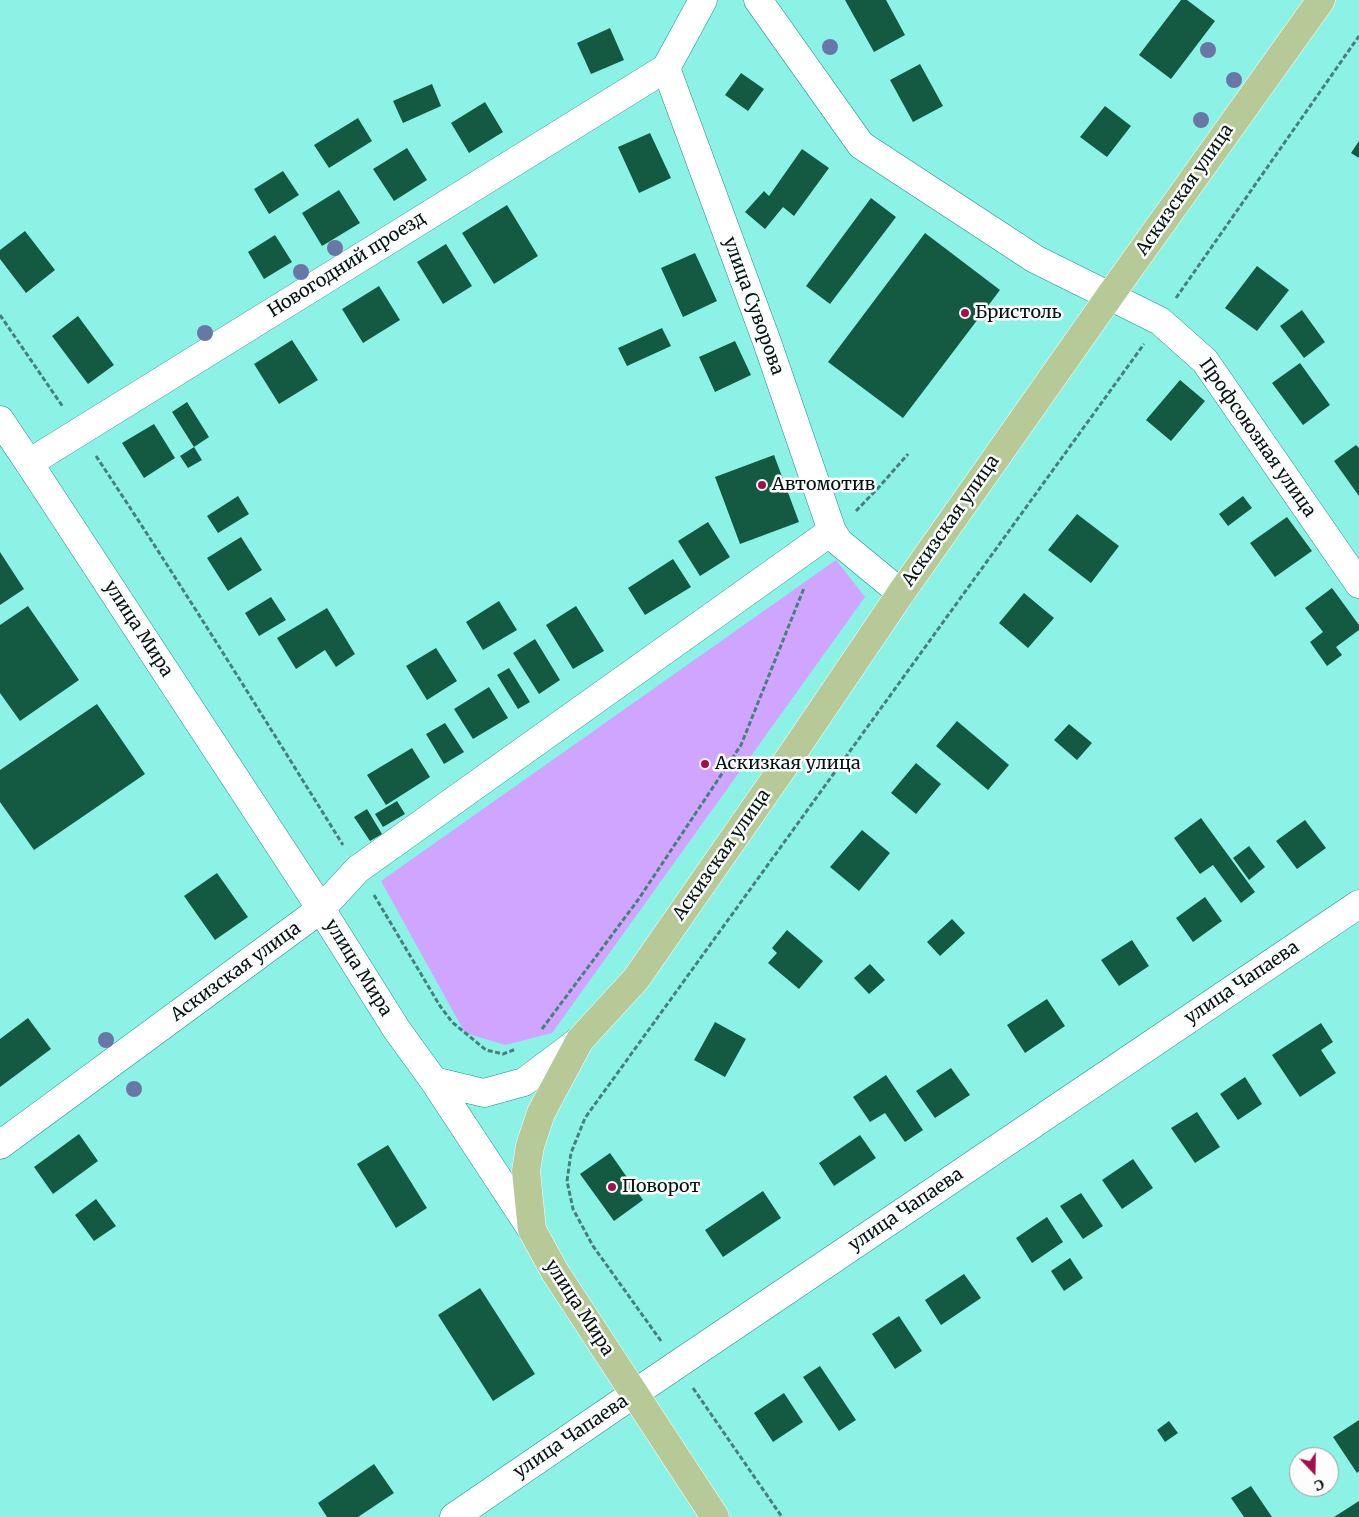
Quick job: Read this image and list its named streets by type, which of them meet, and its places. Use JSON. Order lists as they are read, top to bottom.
{
  "streets": {
    "main road": ["Аскизская улица", "улица Мира"],
    "street": [
      "Новогодний проезд",
      "улица Суворова",
      "Профсоюзная улица",
      "улица Чапаева"
    ]
  },
  "crossings": [
    ["Аскизская улица", "улица Суворова"],
    ["Аскизская улица", "Профсоюзная улица"],
    ["Аскизская улица", "улица Мира"],
    ["Новогодний проезд", "улица Суворова"],
    ["Новогодний проезд", "улица Мира"],
    ["улица Мира", "улица Чапаева"]
  ],
  "places": [
    "Бристоль",
    "Автомотив",
    "Аскизкая улица",
    "Поворот"
  ],
  "north": "bottom"
}
